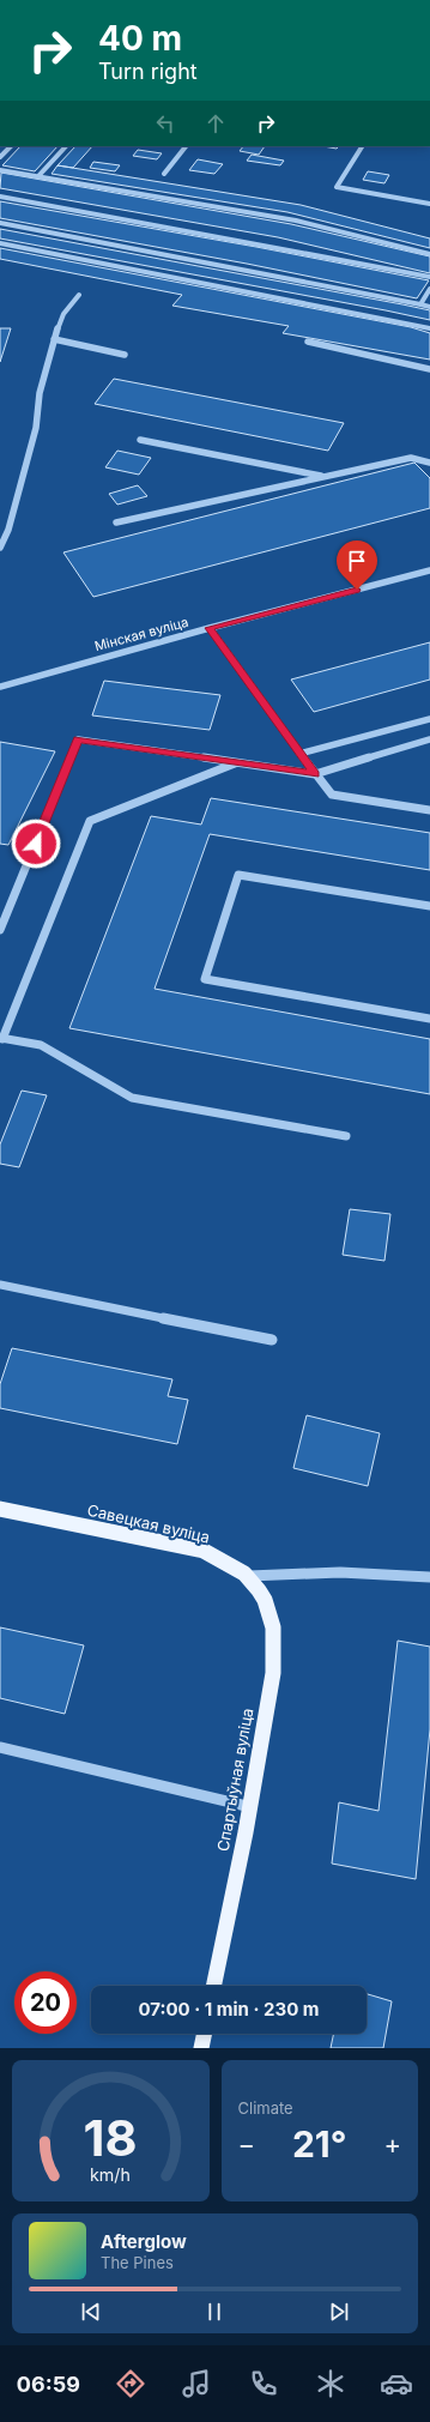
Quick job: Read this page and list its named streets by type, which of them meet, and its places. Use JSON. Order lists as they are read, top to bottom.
{
  "streets": {
    "main road": ["Савецкая вуліца", "Спартыўная вуліца"],
    "street": ["Мінская вуліца"]
  },
  "crossings": [
    ["Савецкая вуліца", "Спартыўная вуліца"]
  ],
  "page": {
    "turn": ["40 m", "Turn right"],
    "limit": "20",
    "trip": "07:00 · 1 min · 230 m",
    "tile": "Climate",
    "heat": ["−", "21°", "+"],
    "song": ["Afterglow", "The Pines"],
    "tabs": "06:59",
    "gauge": ["18", "km/h"]
  }
}
